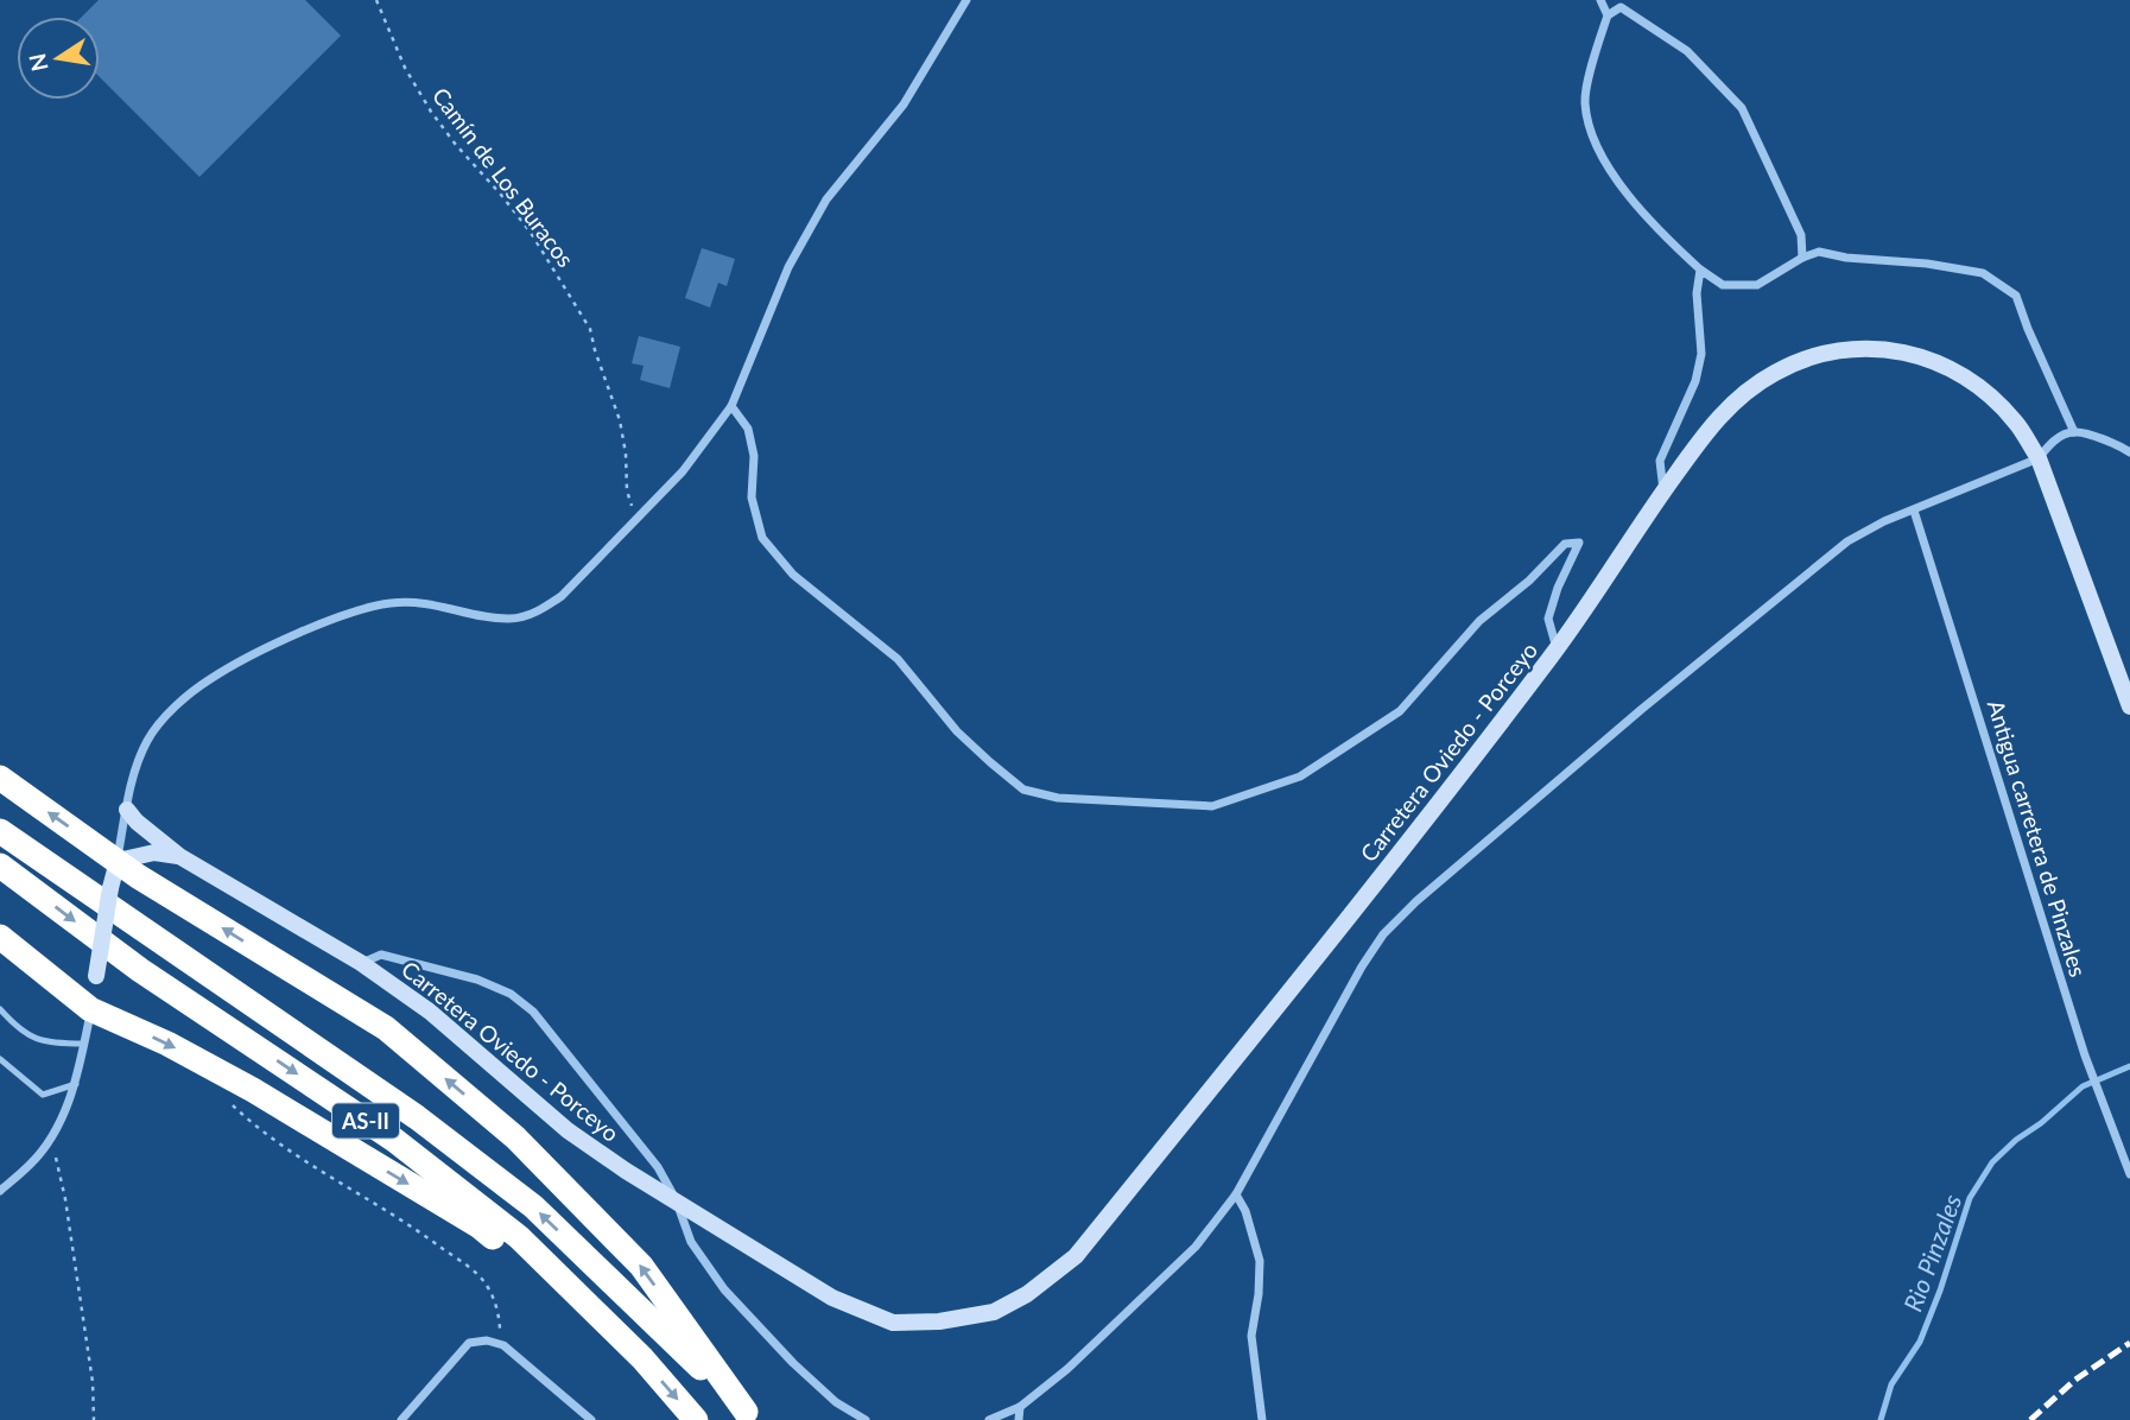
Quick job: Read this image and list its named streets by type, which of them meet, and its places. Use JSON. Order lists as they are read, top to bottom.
{
  "streets": {
    "highway": ["AS-II"],
    "main road": ["Carretera Oviedo - Porceyo"],
    "street": ["Antigua carretera de Pinzales"],
    "path": ["Camín de Los Buracos"]
  },
  "water": ["Rio Pinzales"],
  "north": "left"
}
